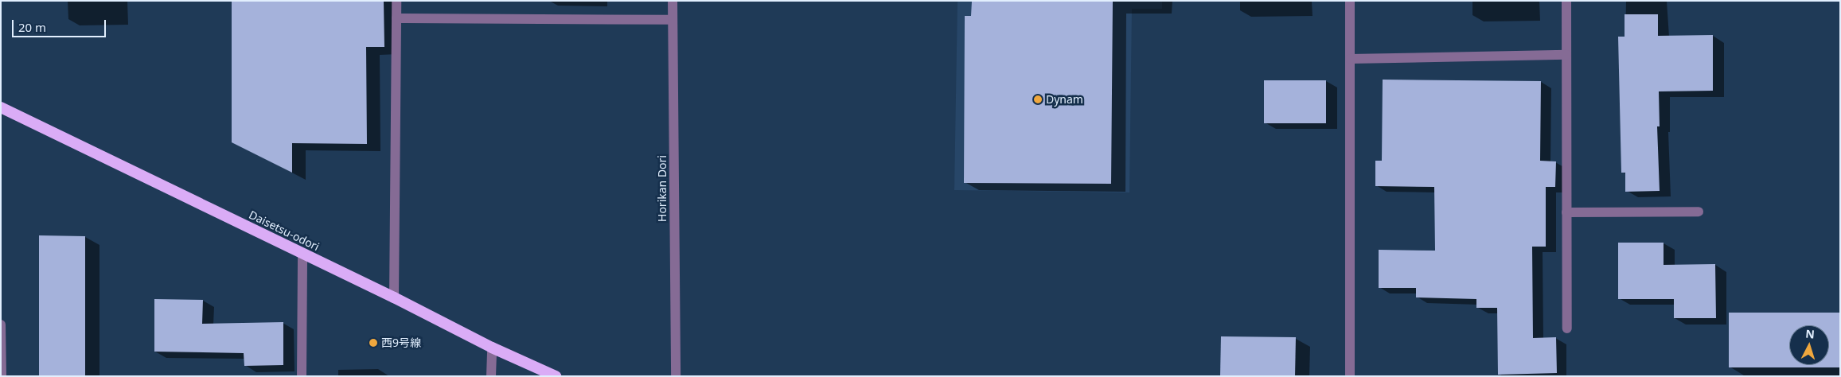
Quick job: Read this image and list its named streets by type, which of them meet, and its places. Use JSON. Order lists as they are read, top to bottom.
{
  "streets": {
    "highway": ["Daisetsu-odori"],
    "street": ["Horikan Dori"]
  },
  "places": ["Dynam", "西9号線"],
  "scale_bar": "20 m",
  "north": "top"
}
